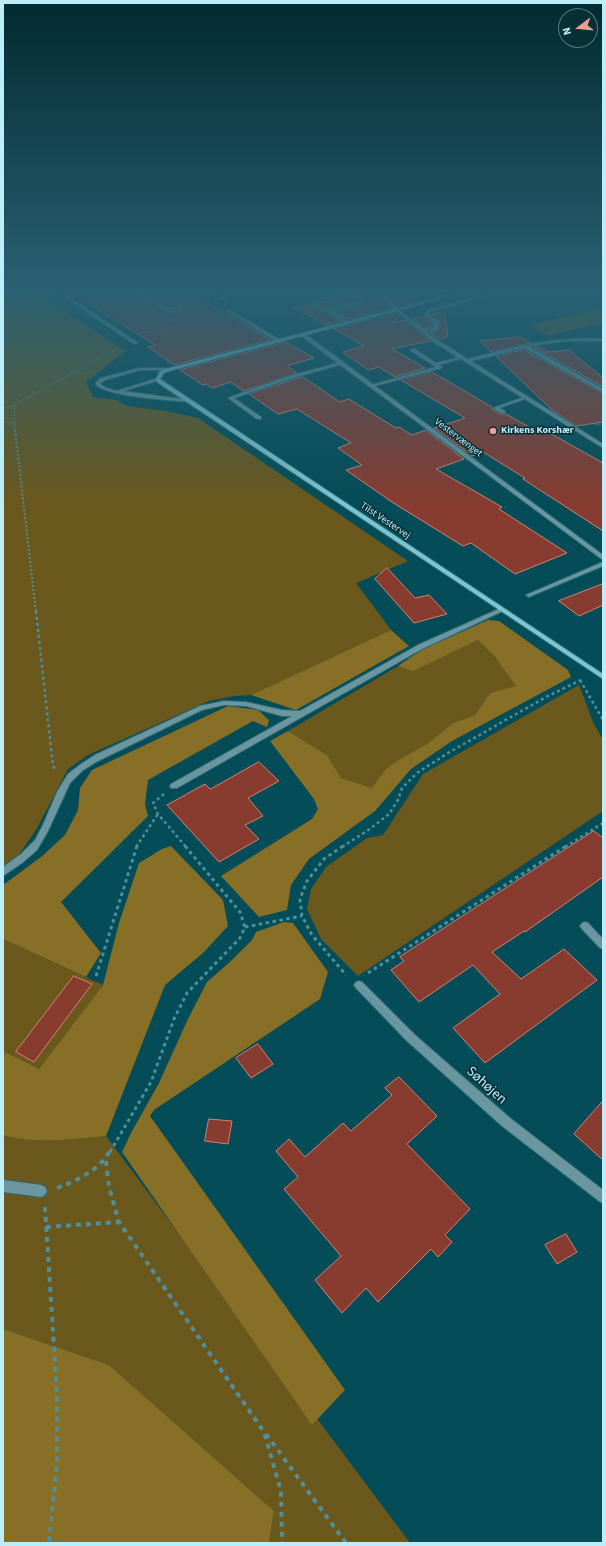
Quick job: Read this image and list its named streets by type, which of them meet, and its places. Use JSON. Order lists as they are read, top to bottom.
{
  "streets": {
    "street": ["Vestervænget", "Tilst Vestervej", "Søhøjen"]
  },
  "places": ["Kirkens Korshær"],
  "north": "left"
}
